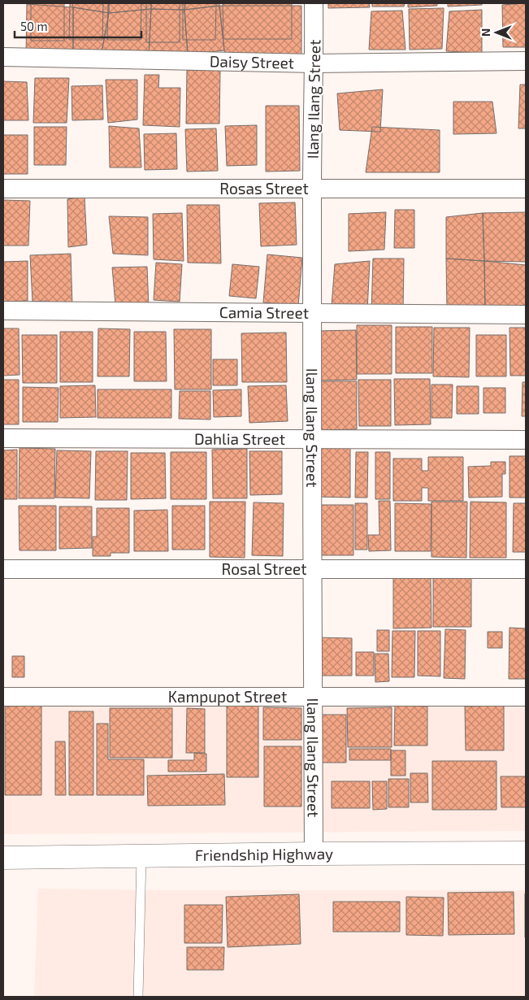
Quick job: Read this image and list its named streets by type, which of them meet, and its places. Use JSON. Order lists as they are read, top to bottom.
{
  "streets": {
    "main road": ["Friendship Highway"],
    "street": [
      "Daisy Street",
      "Ilang Ilang Street",
      "Rosas Street",
      "Camia Street",
      "Dahlia Street",
      "Rosal Street",
      "Kampupot Street"
    ]
  },
  "crossings": [
    ["Daisy Street", "Ilang Ilang Street"],
    ["Ilang Ilang Street", "Rosas Street"],
    ["Ilang Ilang Street", "Camia Street"],
    ["Ilang Ilang Street", "Dahlia Street"],
    ["Ilang Ilang Street", "Rosal Street"],
    ["Ilang Ilang Street", "Kampupot Street"],
    ["Ilang Ilang Street", "Friendship Highway"]
  ],
  "scale_bar": "50 m",
  "north": "left"
}
